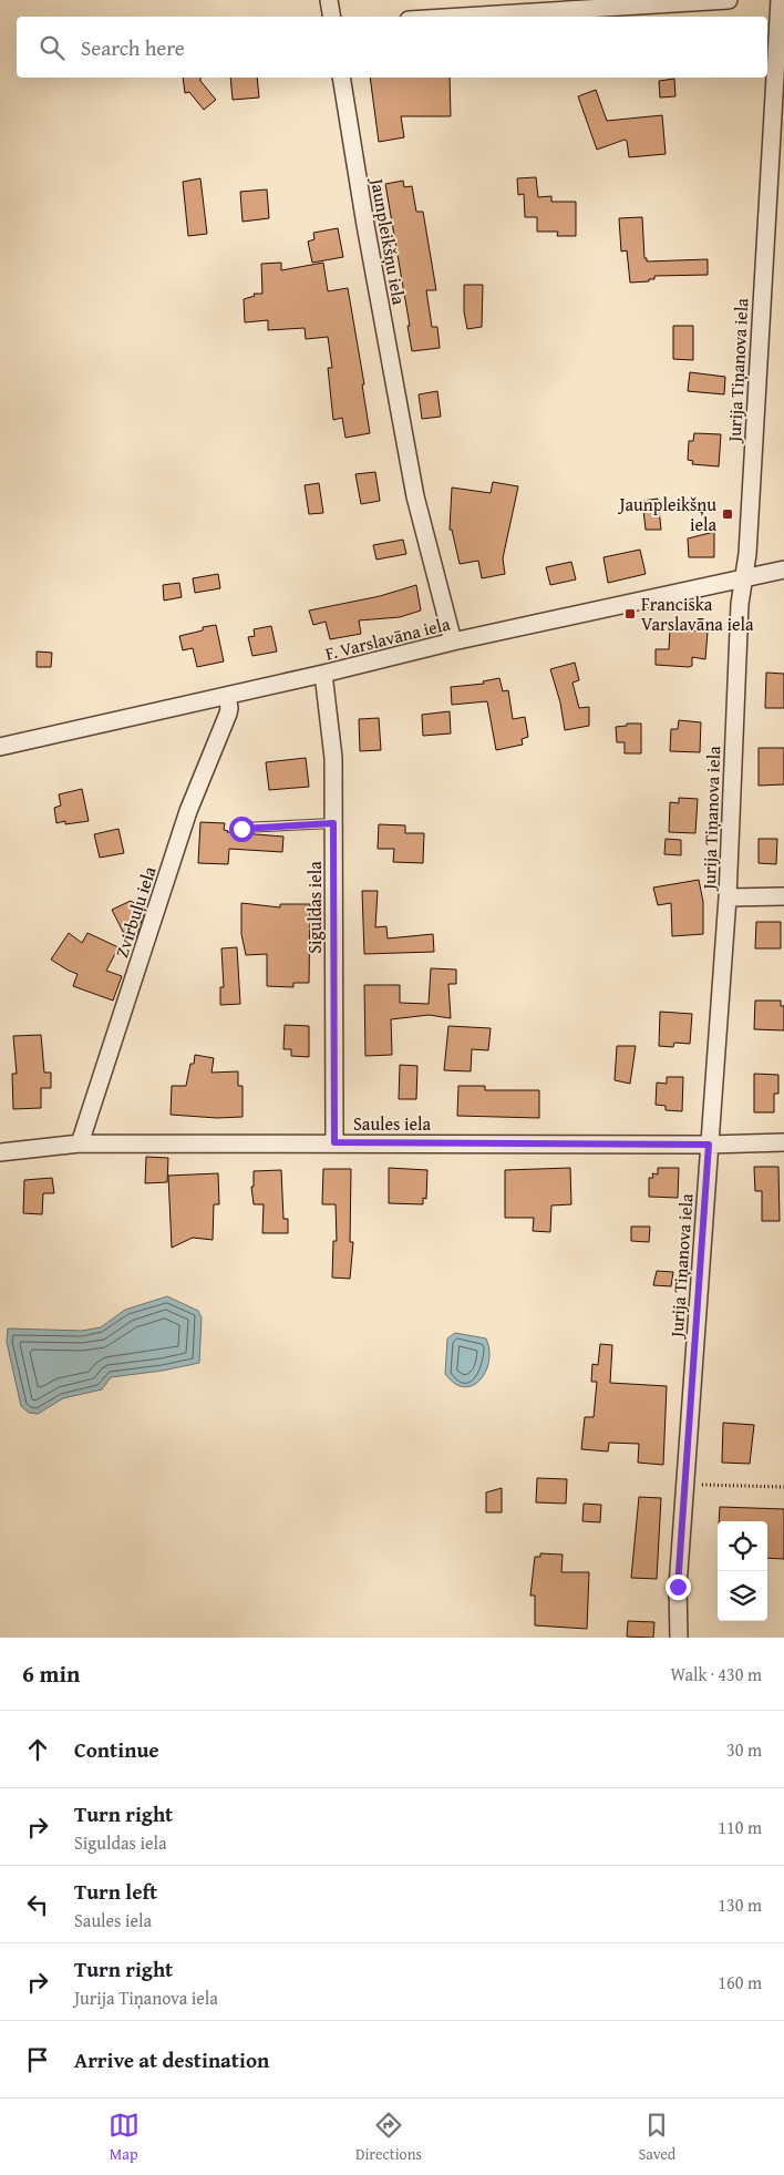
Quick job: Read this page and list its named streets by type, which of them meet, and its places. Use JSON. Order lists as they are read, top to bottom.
{
  "streets": {
    "street": [
      "Jaunpleikšņu iela",
      "Jurija Tiņanova iela",
      "F. Varslavāna iela",
      "Siguldas iela",
      "Zvirbuļu iela",
      "Saules iela"
    ]
  },
  "crossings": [
    ["Jaunpleikšņu iela", "F. Varslavāna iela"],
    ["Jurija Tiņanova iela", "F. Varslavāna iela"],
    ["Jurija Tiņanova iela", "Saules iela"],
    ["F. Varslavāna iela", "Siguldas iela"],
    ["F. Varslavāna iela", "Zvirbuļu iela"],
    ["Siguldas iela", "Saules iela"],
    ["Zvirbuļu iela", "Saules iela"]
  ],
  "places": {
    "transit": ["Jaunpleikšņu iela", "Franciska Varslavāna iela"]
  },
  "page": {
    "search": "Search here",
    "heading": ["6 min", "Walk · 430 m"],
    "list": [
      ["Continue", "30 m"],
      ["Turn right", "Siguldas iela", "110 m"],
      ["Turn left", "Saules iela", "130 m"],
      ["Turn right", "Jurija Tiņanova iela", "160 m"],
      "Arrive at destination"
    ],
    "nav": ["Map", "Directions", "Saved"]
  }
}
